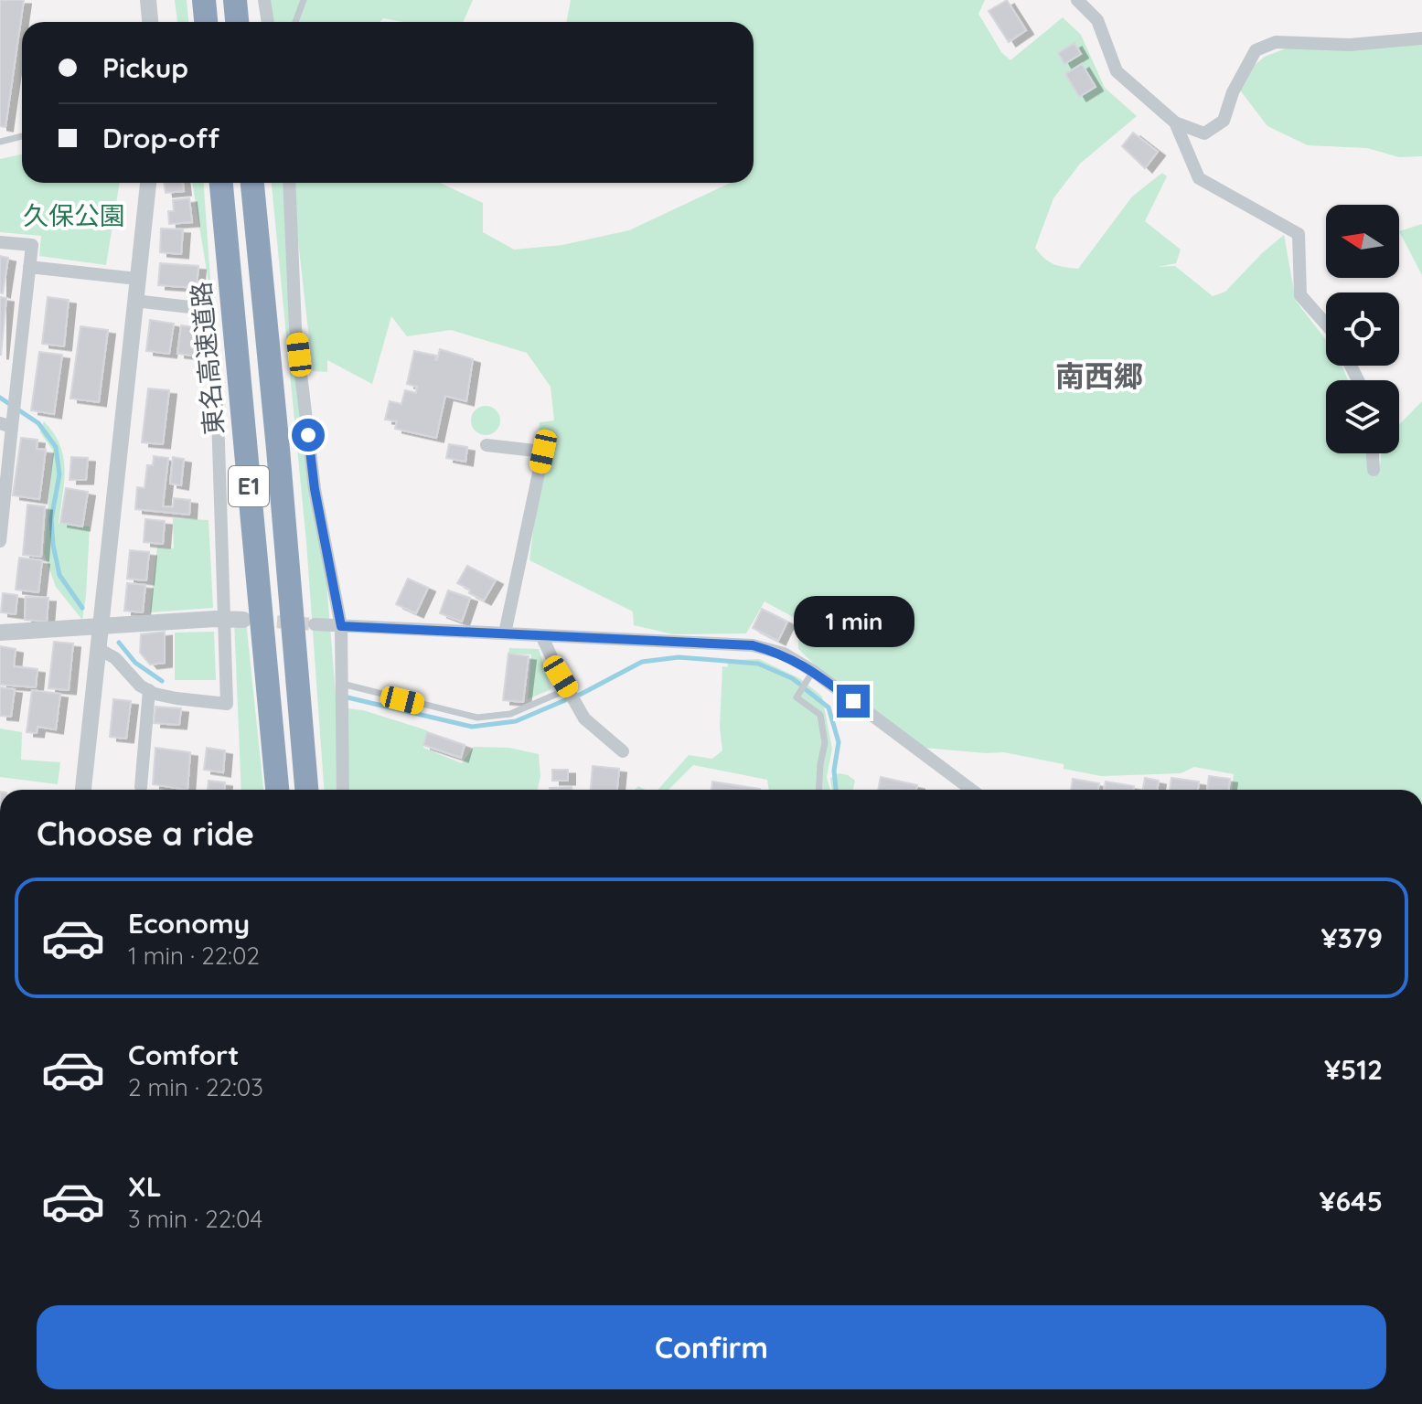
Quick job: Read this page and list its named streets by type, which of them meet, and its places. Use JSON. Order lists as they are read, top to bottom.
{
  "streets": {
    "highway": ["東名高速道路", "E1"]
  },
  "districts": ["南西郷"],
  "parks": ["久保公園"],
  "north": "left",
  "page": {
    "banner": ["Pickup", "Drop-off"],
    "bubble": "1 min",
    "heading": "Choose a ride",
    "list": [
      {
        "name": "Economy",
        "note": "1 min · 22:02",
        "value": "¥379"
      },
      {
        "name": "Comfort",
        "note": "2 min · 22:03",
        "value": "¥512"
      },
      {
        "name": "XL",
        "note": "3 min · 22:04",
        "value": "¥645"
      }
    ],
    "buttons": "Confirm"
  }
}
